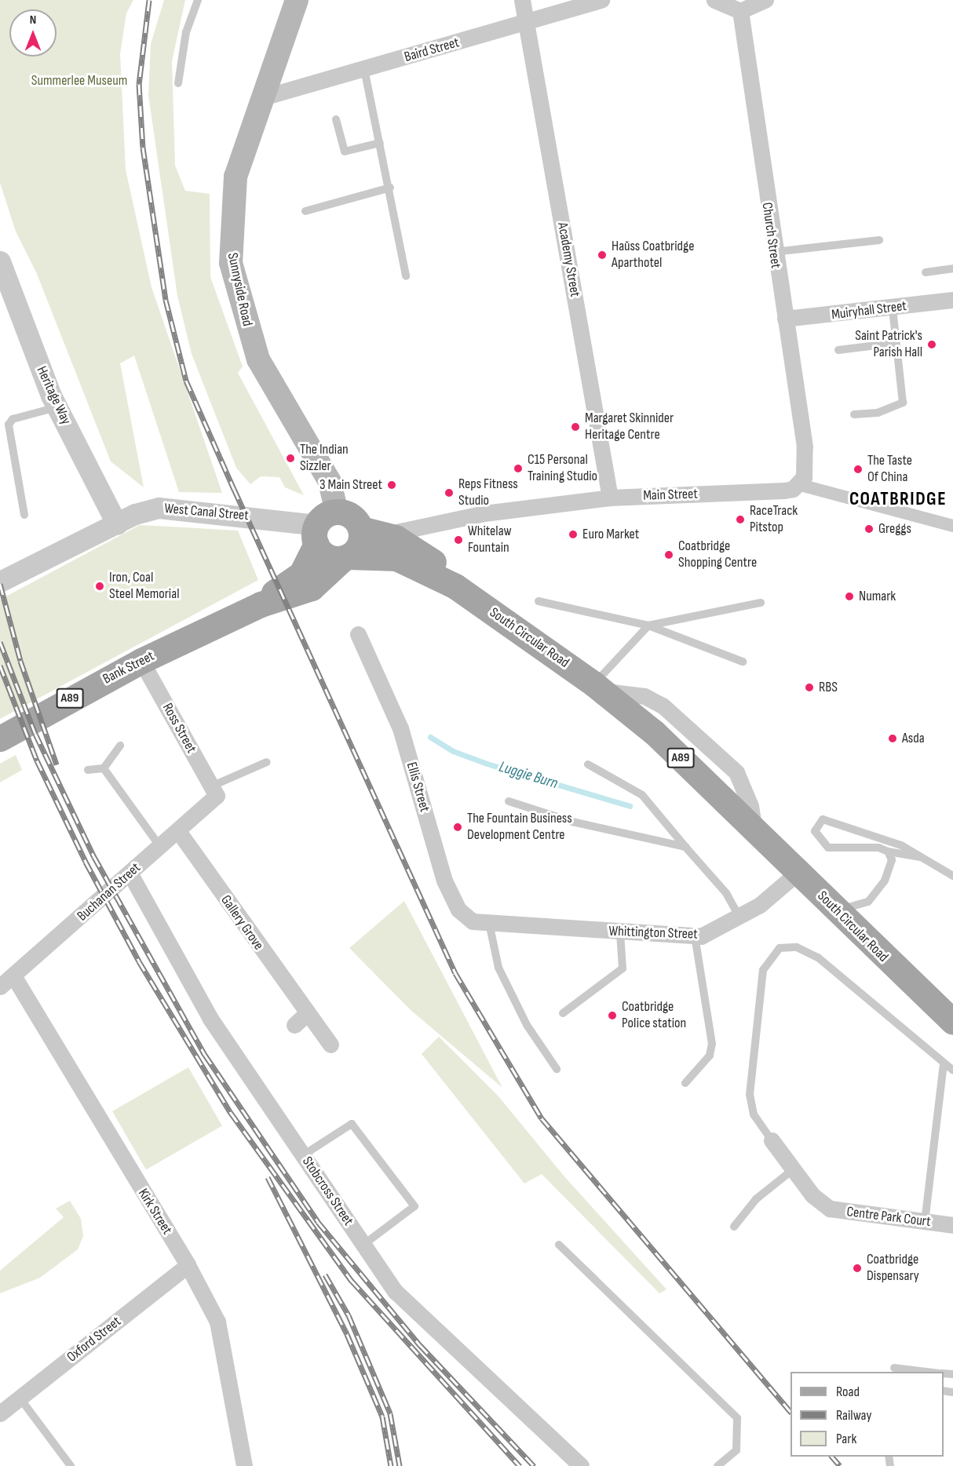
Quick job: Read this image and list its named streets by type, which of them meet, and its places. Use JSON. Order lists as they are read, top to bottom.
{
  "streets": {
    "main road": [
      "Sunnyside Road",
      "South Circular Road",
      "Bank Street",
      "A89"
    ],
    "street": [
      "Baird Street",
      "Church Street",
      "Academy Street",
      "Muiryhall Street",
      "Heritage Way",
      "Main Street",
      "West Canal Street",
      "Ross Street",
      "Ellis Street",
      "Buchanan Street",
      "Gallery Grove",
      "Whittington Street",
      "Stobcross Street",
      "Kirk Street",
      "Centre Park Court",
      "Oxford Street"
    ]
  },
  "crossings": [
    ["Baird Street", "Academy Street"],
    ["Baird Street", "Sunnyside Road"],
    ["Church Street", "Muiryhall Street"],
    ["Church Street", "Main Street"],
    ["Academy Street", "Main Street"],
    ["Sunnyside Road", "West Canal Street"],
    ["Sunnyside Road", "Bank Street"],
    ["Sunnyside Road", "A89"],
    ["Heritage Way", "West Canal Street"],
    ["Main Street", "South Circular Road"],
    ["Main Street", "A89"],
    ["West Canal Street", "Bank Street"],
    ["West Canal Street", "A89"],
    ["South Circular Road", "Bank Street"],
    ["South Circular Road", "A89"],
    ["South Circular Road", "Whittington Street"],
    ["Bank Street", "A89"],
    ["Bank Street", "Ross Street"],
    ["Ross Street", "Buchanan Street"],
    ["Ellis Street", "Whittington Street"],
    ["Buchanan Street", "Gallery Grove"],
    ["Buchanan Street", "Stobcross Street"],
    ["Buchanan Street", "Kirk Street"],
    ["Kirk Street", "Oxford Street"]
  ],
  "districts": ["COATBRIDGE"],
  "water": ["Luggie Burn"],
  "parks": ["Summerlee Museum"],
  "places": [
    "Haŭss Coatbridge Aparthotel",
    "Saint Patrick's Parish Hall",
    "Margaret Skinnider Heritage Centre",
    "The Indian Sizzler",
    "C15 Personal Training Studio",
    "The Taste Of China",
    "3 Main Street",
    "Reps Fitness Studio",
    "RaceTrack Pitstop",
    "Greggs",
    "Euro Market",
    "Whitelaw Fountain",
    "Coatbridge Shopping Centre",
    "Iron, Coal Steel Memorial",
    "Numark",
    "RBS",
    "Asda",
    "The Fountain Business Development Centre",
    "Coatbridge Police station",
    "Coatbridge Dispensary"
  ],
  "legend": ["Road", "Railway", "Park"],
  "north": "top"
}
